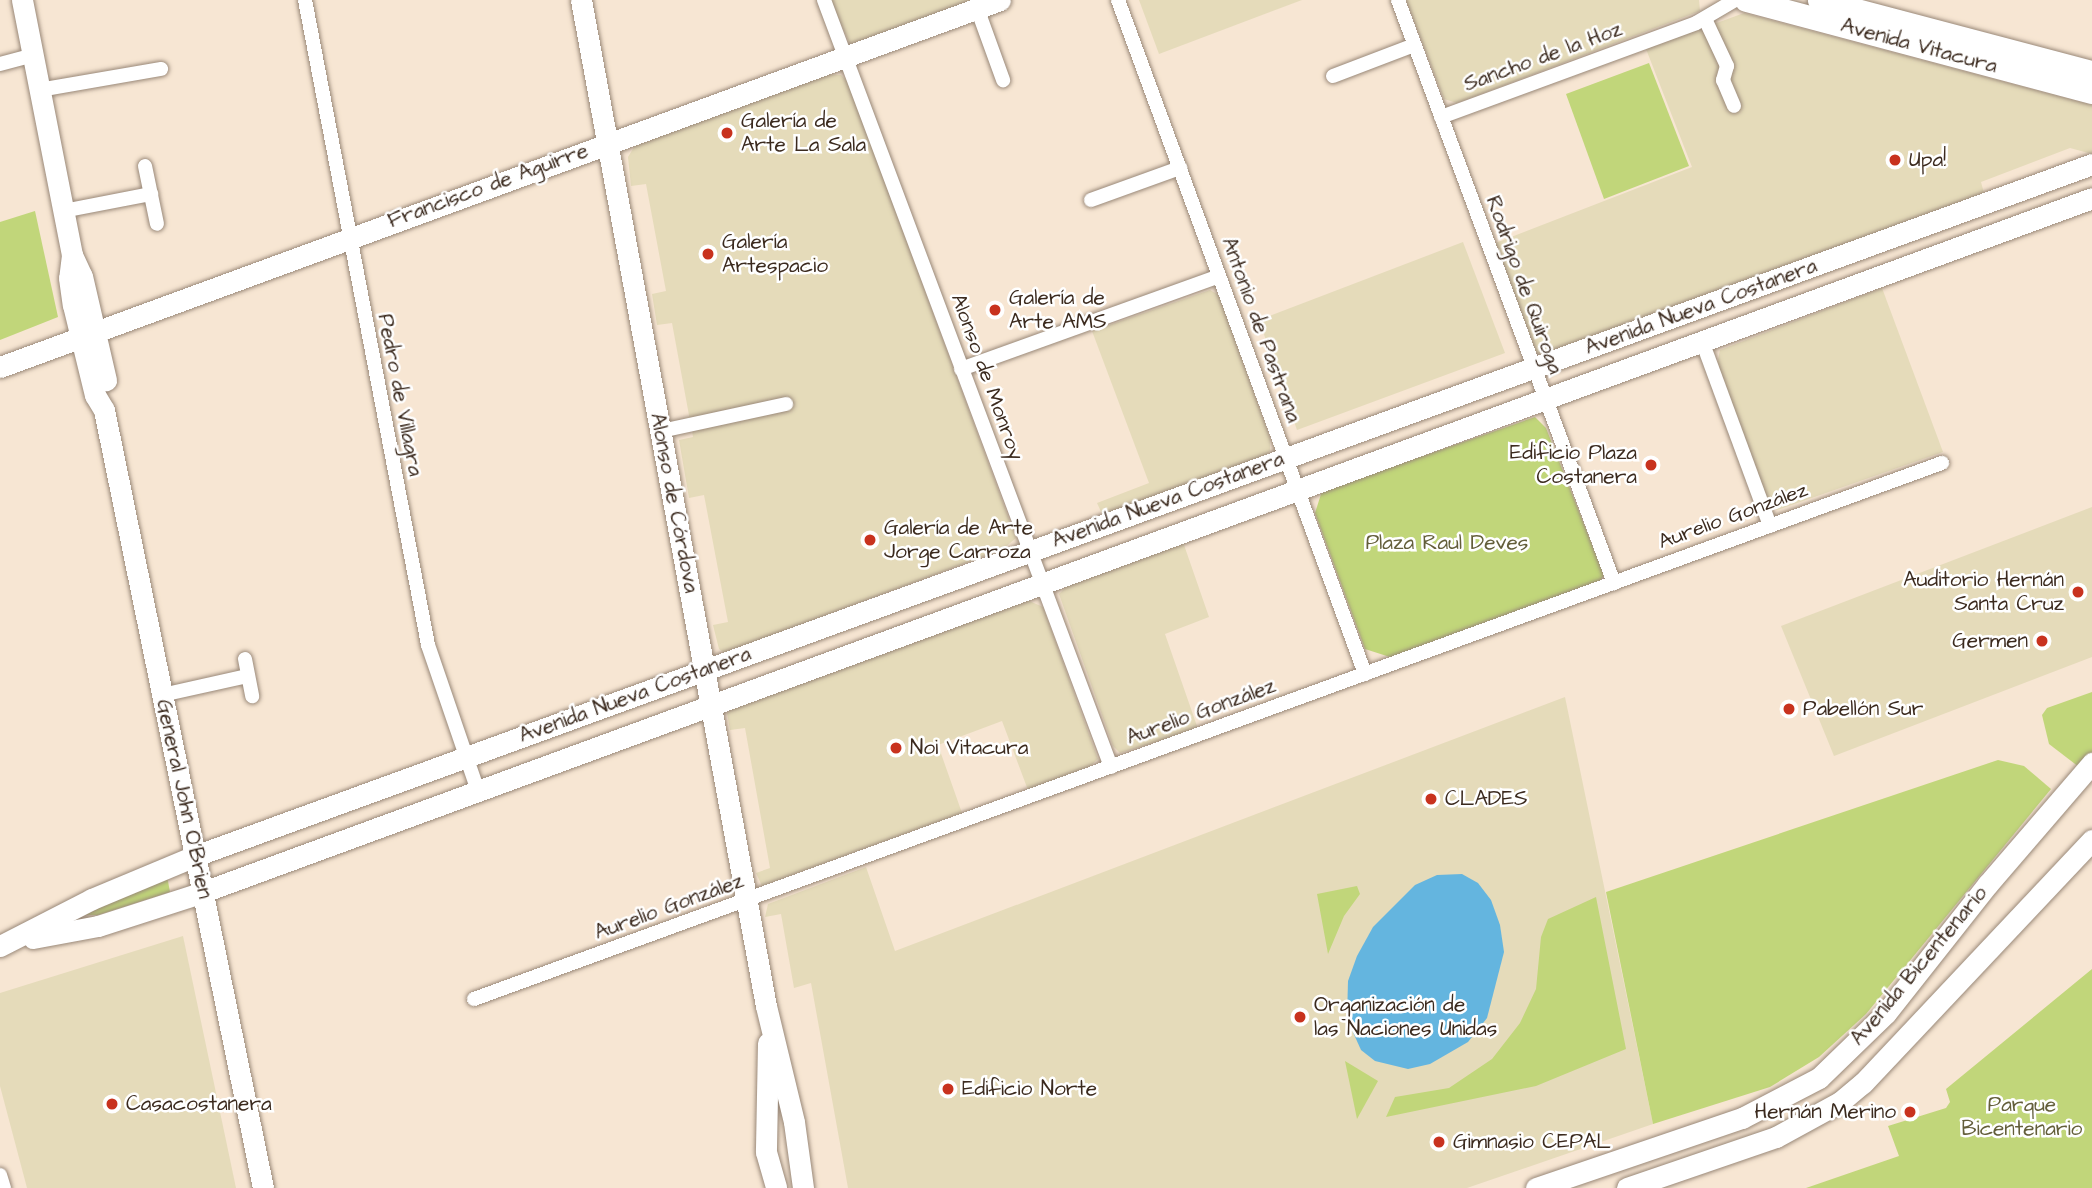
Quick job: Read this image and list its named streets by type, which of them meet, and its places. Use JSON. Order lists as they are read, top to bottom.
{
  "streets": {
    "main road": [
      "Avenida Vitacura",
      "Francisco de Aguirre",
      "Avenida Nueva Costanera",
      "Alonso de Córdova",
      "General John O'Brien",
      "Avenida Bicentenario"
    ],
    "street": [
      "Sancho de la Hoz",
      "Rodrigo de Quiroga",
      "Antonio de Pastrana",
      "Alonso de Monroy",
      "Pedro de Villagra",
      "Aurelio González"
    ]
  },
  "crossings": [
    ["Sancho de la Hoz", "Rodrigo de Quiroga"],
    ["Francisco de Aguirre", "Alonso de Monroy"],
    ["Francisco de Aguirre", "Pedro de Villagra"],
    ["Francisco de Aguirre", "Alonso de Córdova"],
    ["Francisco de Aguirre", "General John O'Brien"],
    ["Rodrigo de Quiroga", "Avenida Nueva Costanera"],
    ["Rodrigo de Quiroga", "Aurelio González"],
    ["Avenida Nueva Costanera", "Antonio de Pastrana"],
    ["Avenida Nueva Costanera", "Alonso de Monroy"],
    ["Avenida Nueva Costanera", "Pedro de Villagra"],
    ["Avenida Nueva Costanera", "Alonso de Córdova"],
    ["Avenida Nueva Costanera", "General John O'Brien"],
    ["Antonio de Pastrana", "Aurelio González"],
    ["Alonso de Monroy", "Aurelio González"],
    ["Alonso de Córdova", "Aurelio González"]
  ],
  "parks": ["Plaza Raul Deves", "Parque Bicentenario"],
  "places": [
    "Galería de Arte La Sala",
    "Upa!",
    "Galería Artespacio",
    "Galería de Arte AMS",
    "Edificio Plaza Costanera",
    "Galería de Arte Jorge Carroza",
    "Auditorio Hernán Santa Cruz",
    "Germen",
    "Pabellón Sur",
    "Noi Vitacura",
    "CLADES",
    "Organización de las Naciones Unidas",
    "Edificio Norte",
    "Casacostanera",
    "Hernán Merino",
    "Gimnasio CEPAL"
  ]
}
